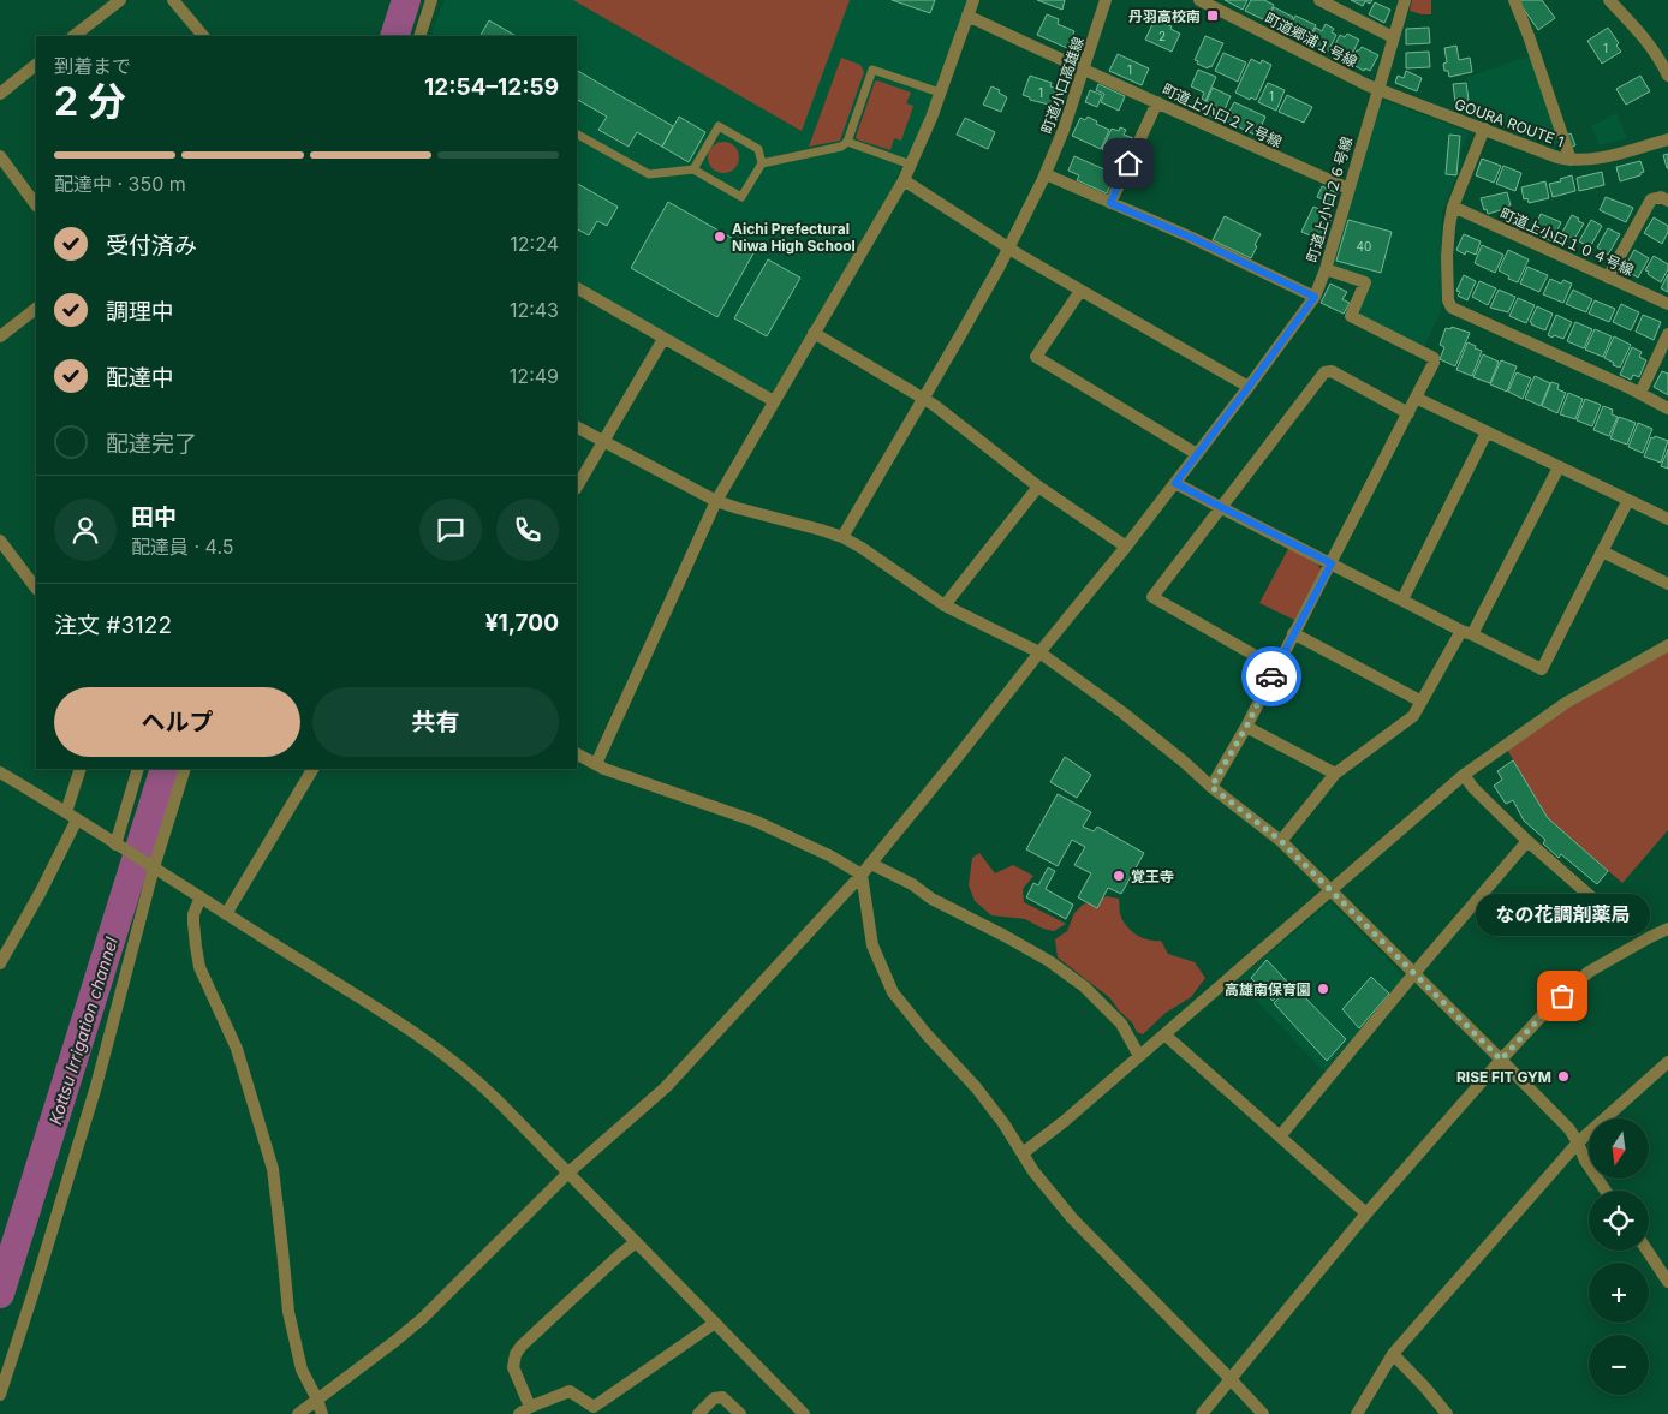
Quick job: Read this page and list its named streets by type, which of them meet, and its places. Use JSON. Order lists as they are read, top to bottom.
{
  "streets": {
    "street": [
      "町道郷浦１号線",
      "町道小口高雄線",
      "町道上小口２７号線",
      "GOURA ROUTE 1",
      "町道上小口２６号線",
      "町道上小口１０４号線"
    ]
  },
  "crossings": [
    ["町道郷浦１号線", "GOURA ROUTE 1"],
    ["町道郷浦１号線", "町道上小口２６号線"],
    ["町道小口高雄線", "町道上小口２７号線"],
    ["町道上小口２７号線", "町道上小口２６号線"],
    ["GOURA ROUTE 1", "町道上小口２６号線"]
  ],
  "water": ["Kottsu Irrigation channel"],
  "places": {
    "transit": ["丹羽高校南"],
    "other": [
      "Aichi Prefectural Niwa High School",
      "覚王寺",
      "高雄南保育園",
      "なの花調剤薬局",
      "RISE FIT GYM"
    ]
  },
  "house_numbers": [
    "2",
    "1",
    "1",
    "1",
    "1",
    "40"
  ],
  "north": "bottom",
  "page": {
    "heading": ["2 分", "到着まで", "12:54–12:59"],
    "panel": [
      "田中",
      "配達員 · 4.5",
      "注文 #3122",
      "¥1,700"
    ],
    "bar": "配達中 · 350 m",
    "list": [
      ["受付済み", "12:24"],
      ["調理中", "12:43"],
      ["配達中", "12:49"],
      "配達完了"
    ],
    "buttons": ["ヘルプ", "共有"],
    "bubble": "なの花調剤薬局",
    "map_buttons": ["+", "−"]
  }
}
